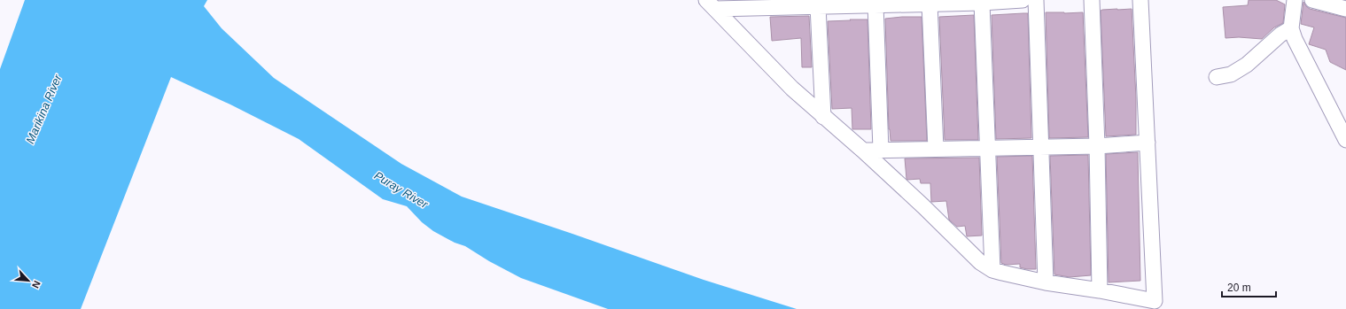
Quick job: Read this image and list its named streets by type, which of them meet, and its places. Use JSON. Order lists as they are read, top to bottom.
{
  "water": ["Marikina River", "Puray River"],
  "scale_bar": "20 m",
  "north": "bottom right"
}
